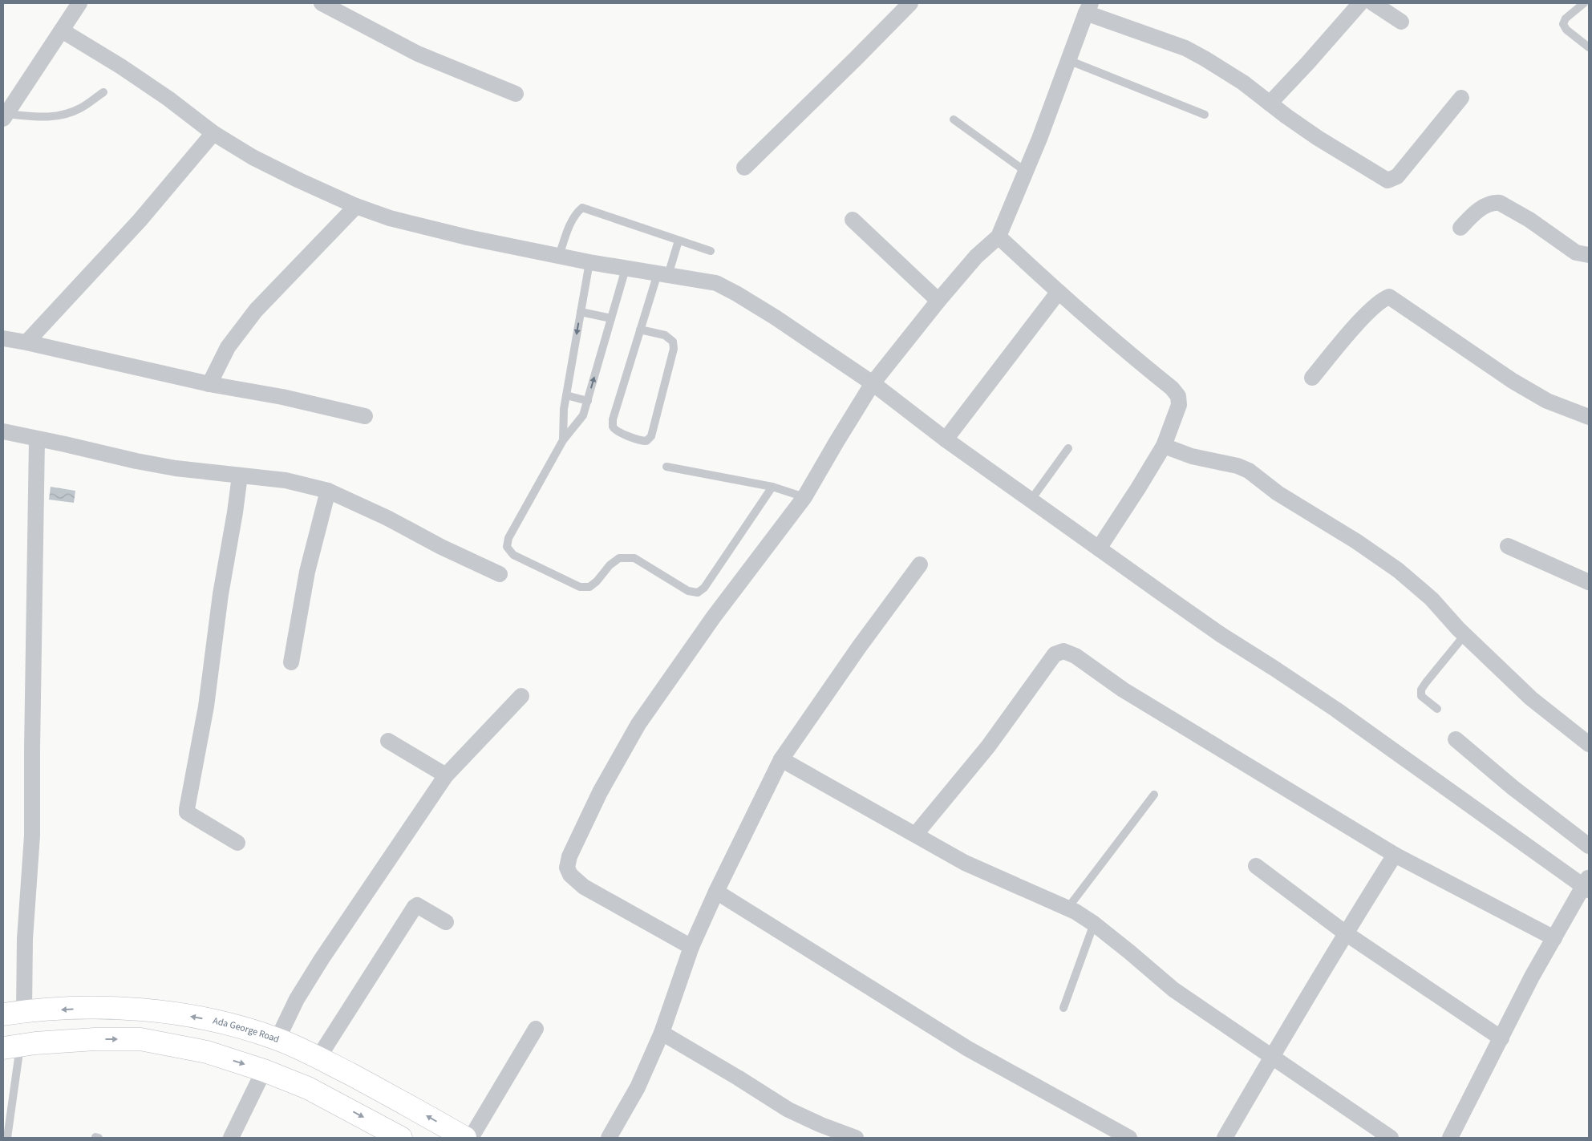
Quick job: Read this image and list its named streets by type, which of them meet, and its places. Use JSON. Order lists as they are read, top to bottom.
{
  "streets": {
    "main road": ["Ada George Road"]
  }
}
